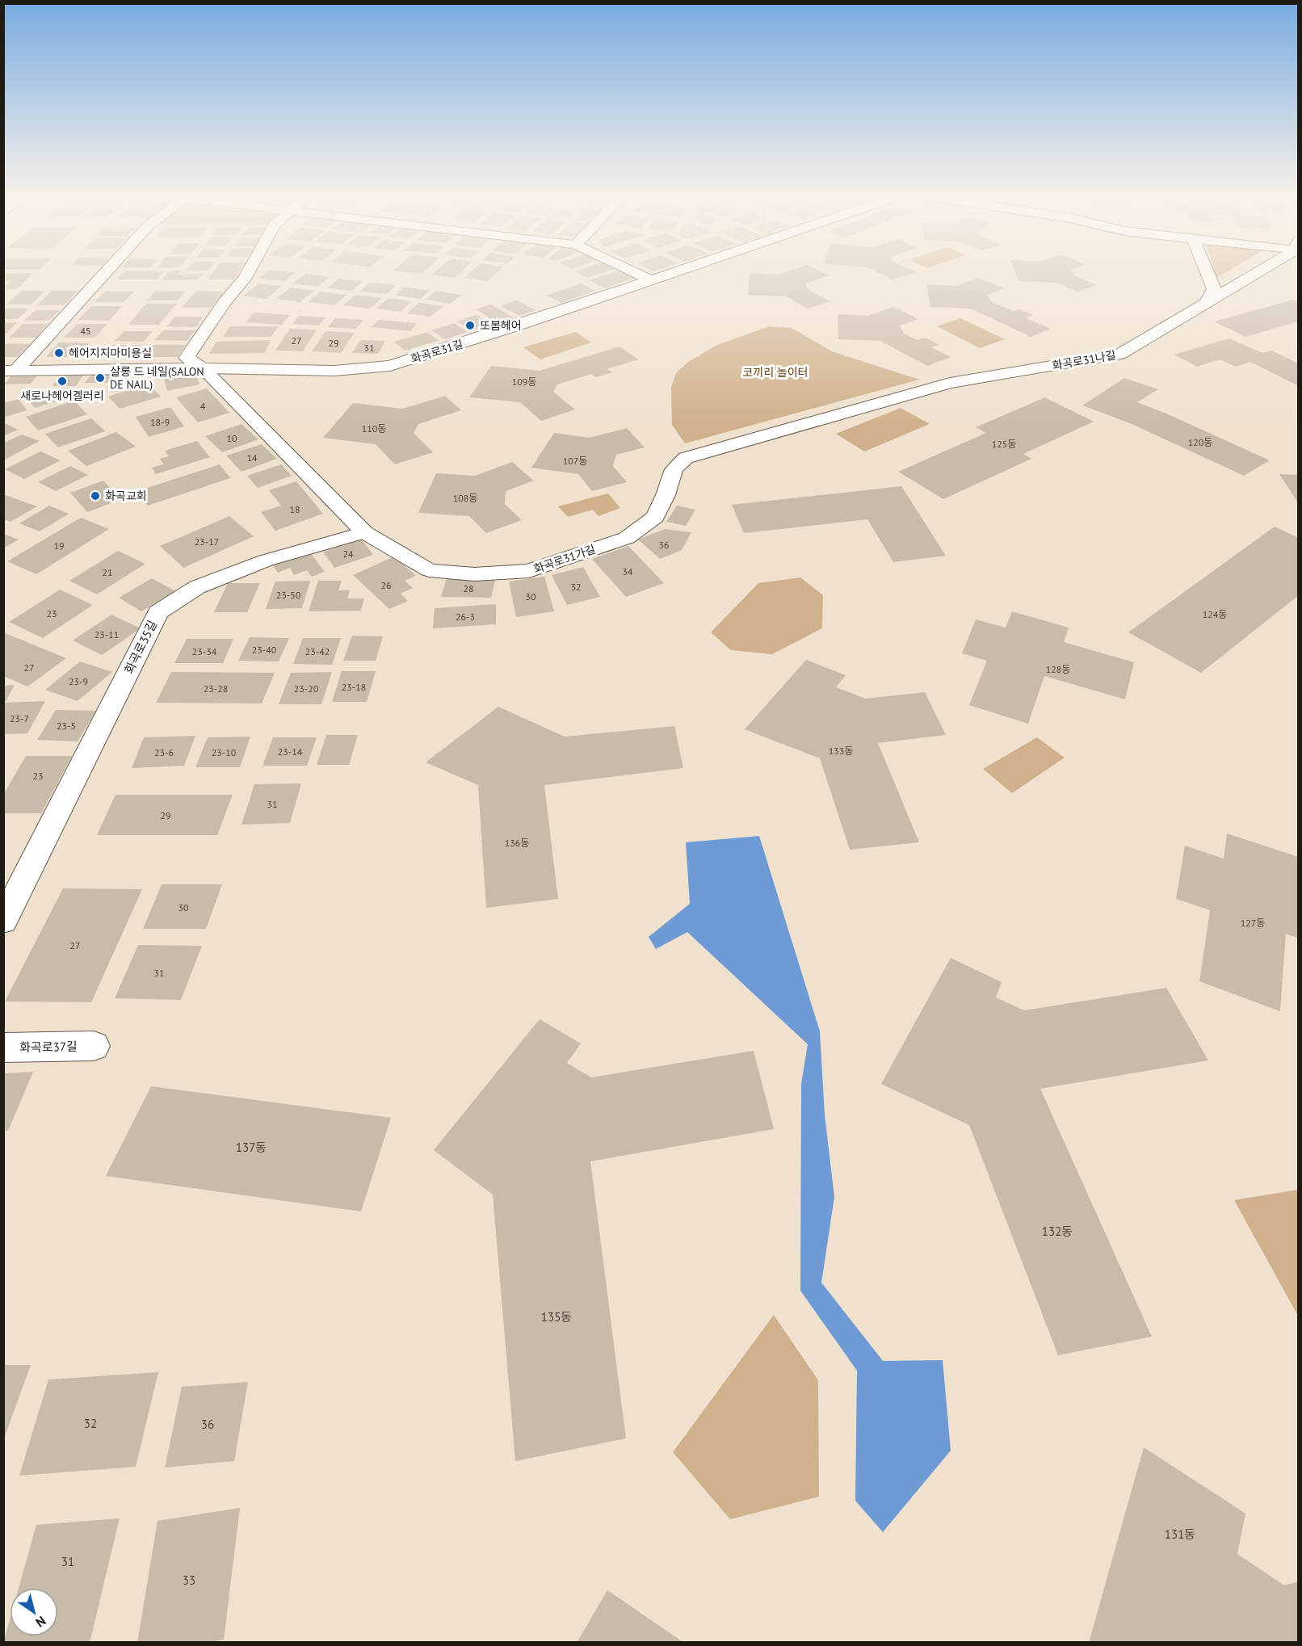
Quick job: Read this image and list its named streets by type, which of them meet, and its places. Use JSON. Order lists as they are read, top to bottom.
{
  "streets": {
    "street": [
      "화곡로31길",
      "화곡로31나길",
      "화곡로31가길",
      "화곡로35길",
      "화곡로37길"
    ]
  },
  "crossings": [
    ["화곡로31길", "화곡로31가길"],
    ["화곡로31나길", "화곡로31가길"],
    ["화곡로31가길", "화곡로35길"]
  ],
  "parks": ["코끼리 놀이터"],
  "places": [
    "또봄헤어",
    "헤어지지마미용실",
    "살롱 드 네일(SALON DE NAIL)",
    "새로나헤어겔러리",
    "화곡교회"
  ],
  "house_numbers": [
    "45",
    "27",
    "29",
    "31",
    "109동",
    "4",
    "18-9",
    "110동",
    "10",
    "120동",
    "125동",
    "14",
    "107동",
    "108동",
    "18",
    "23-17",
    "36",
    "19",
    "24",
    "34",
    "21",
    "26",
    "32",
    "28",
    "23-50",
    "30",
    "23",
    "124동",
    "26-3",
    "23-11",
    "23-40",
    "23-34",
    "23-42",
    "27",
    "128동",
    "23-9",
    "23-18",
    "23-28",
    "23-20",
    "23-7",
    "23-5",
    "133동",
    "23-14",
    "23-6",
    "23-10",
    "23",
    "31",
    "29",
    "136동",
    "30",
    "127동",
    "27",
    "31",
    "137동",
    "132동",
    "135동",
    "32",
    "36",
    "131동",
    "31",
    "33"
  ],
  "north": "bottom right"
}
